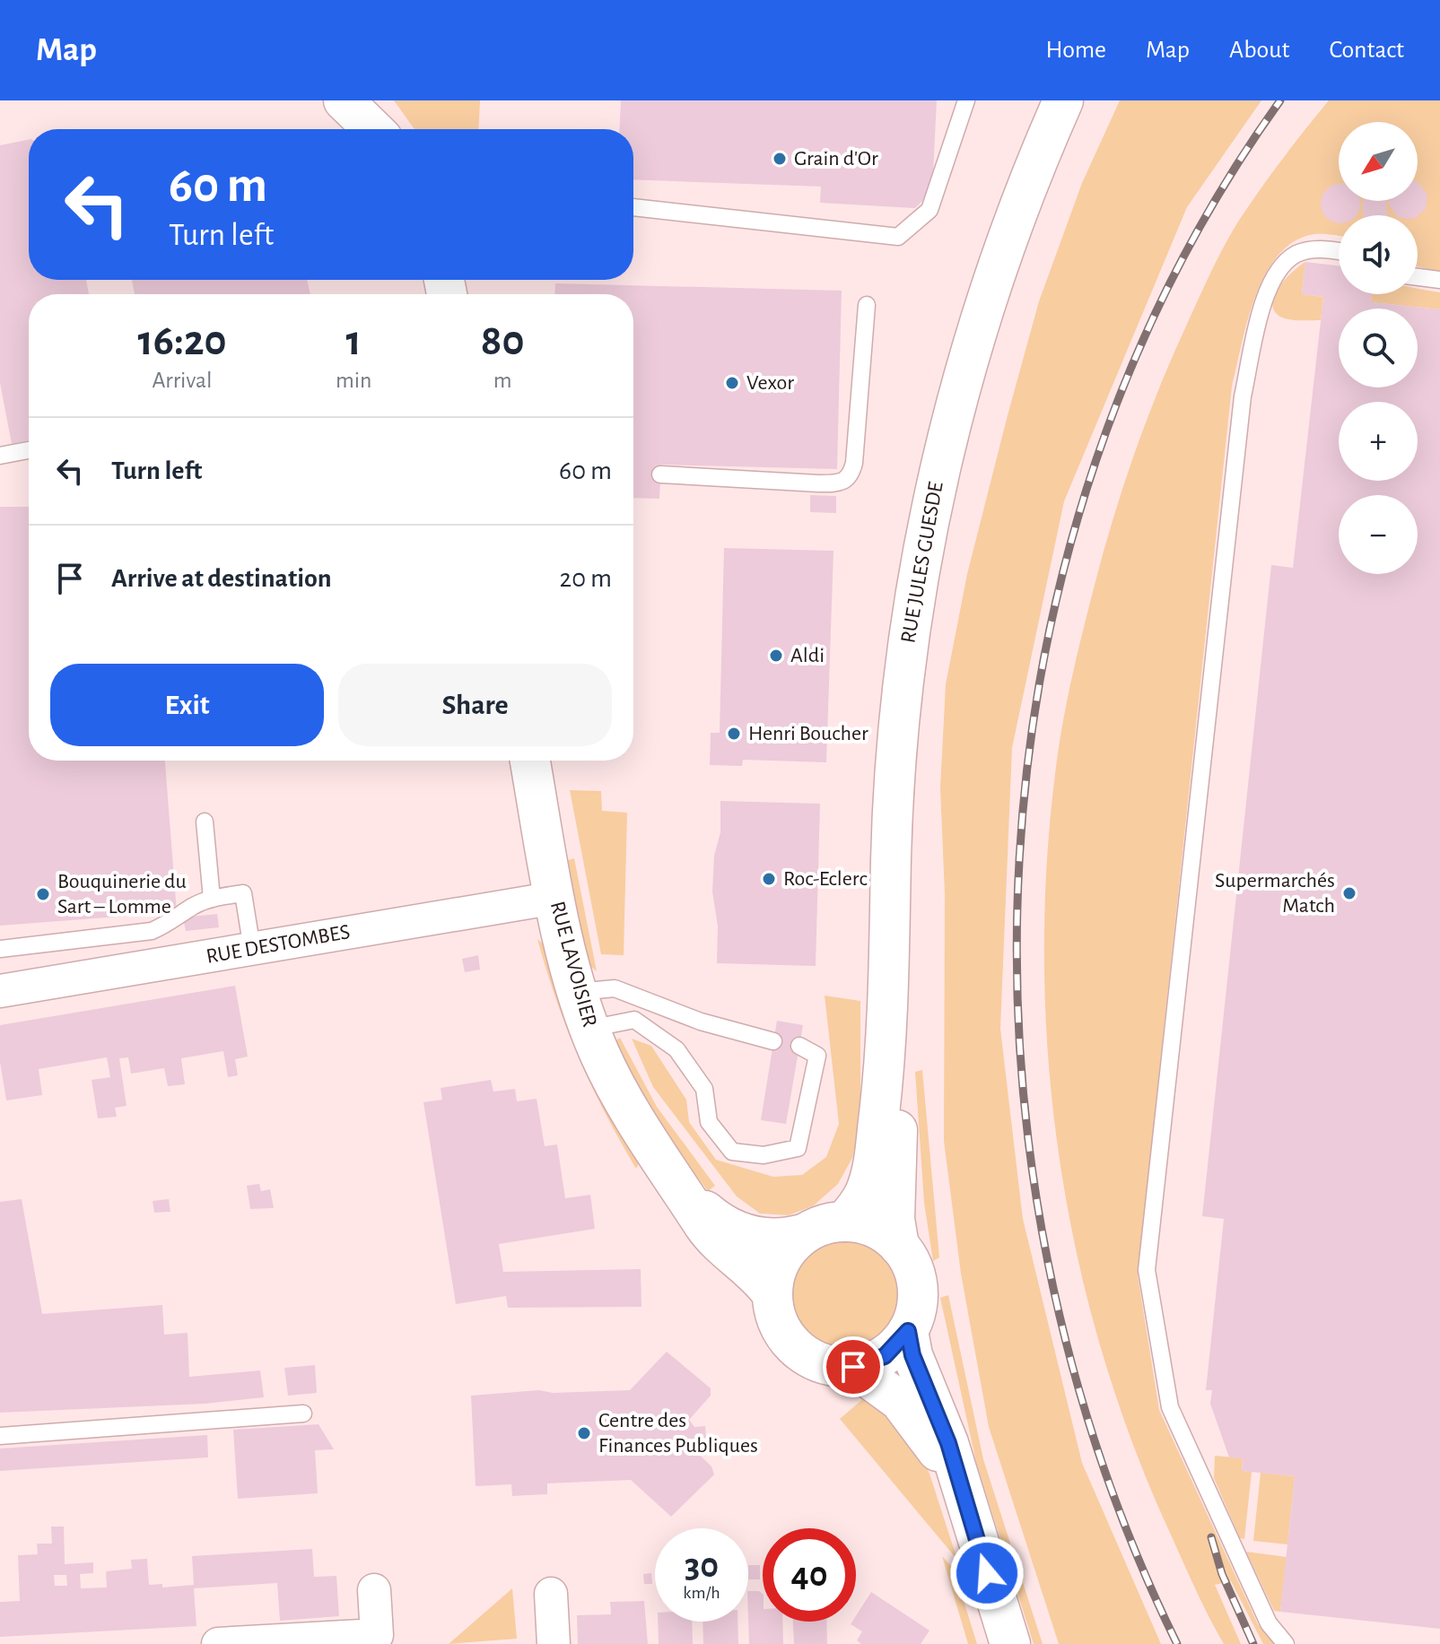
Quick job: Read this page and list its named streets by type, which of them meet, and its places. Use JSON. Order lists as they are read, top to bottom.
{
  "streets": {
    "street": ["RUE JULES GUESDE", "RUE DESTOMBES", "RUE LAVOISIER"]
  },
  "crossings": [
    ["RUE JULES GUESDE", "RUE LAVOISIER"],
    ["RUE DESTOMBES", "RUE LAVOISIER"]
  ],
  "places": [
    "Grain d'Or",
    "Vexor",
    "Aldi",
    "Henri Boucher",
    "Roc-Eclerc",
    "Supermarchés Match",
    "Bouquinerie du Sart – Lomme",
    "Centre des Finances Publiques"
  ],
  "north": "bottom left",
  "page": {
    "header": "Map",
    "nav": [
      "Home",
      "Map",
      "About",
      "Contact"
    ],
    "map_buttons": ["+", "−"],
    "turn": ["60 m", "Turn left"],
    "eta": [
      "16:20",
      "Arrival",
      "1",
      "min",
      "80",
      "m"
    ],
    "list": [
      {
        "name": "Turn left",
        "value": "60 m"
      },
      {
        "name": "Arrive at destination",
        "value": "20 m"
      }
    ],
    "buttons": ["Exit", "Share"],
    "speed": "30 km/h",
    "limit": "40"
  }
}
